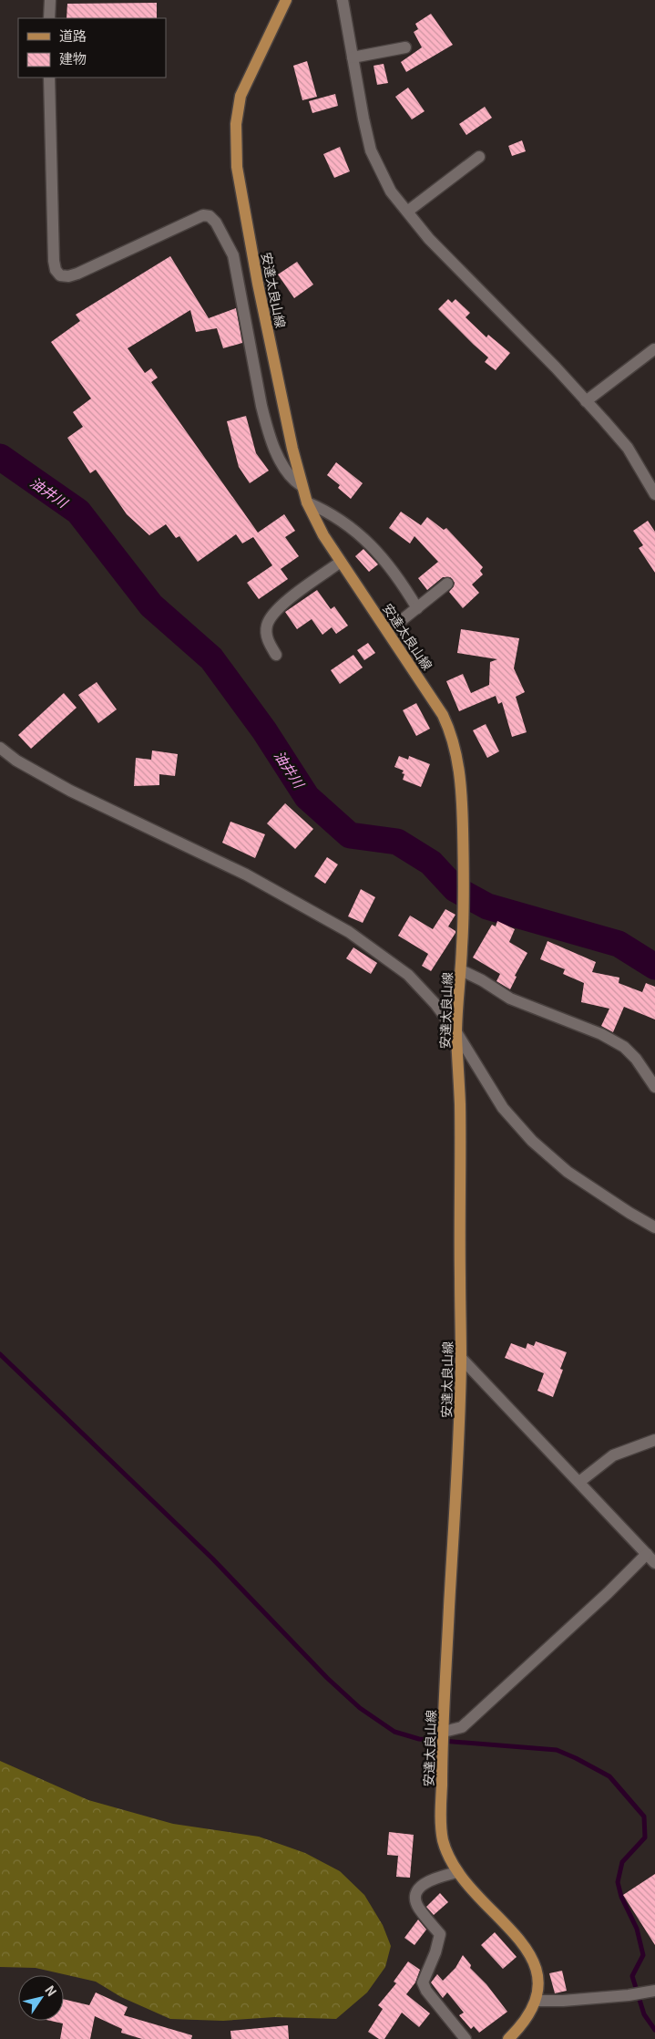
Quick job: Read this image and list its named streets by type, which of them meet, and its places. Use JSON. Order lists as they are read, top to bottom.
{
  "streets": {
    "main road": ["安達太良山線"]
  },
  "water": ["油井川"],
  "legend": ["道路", "建物"],
  "north": "top right"
}
